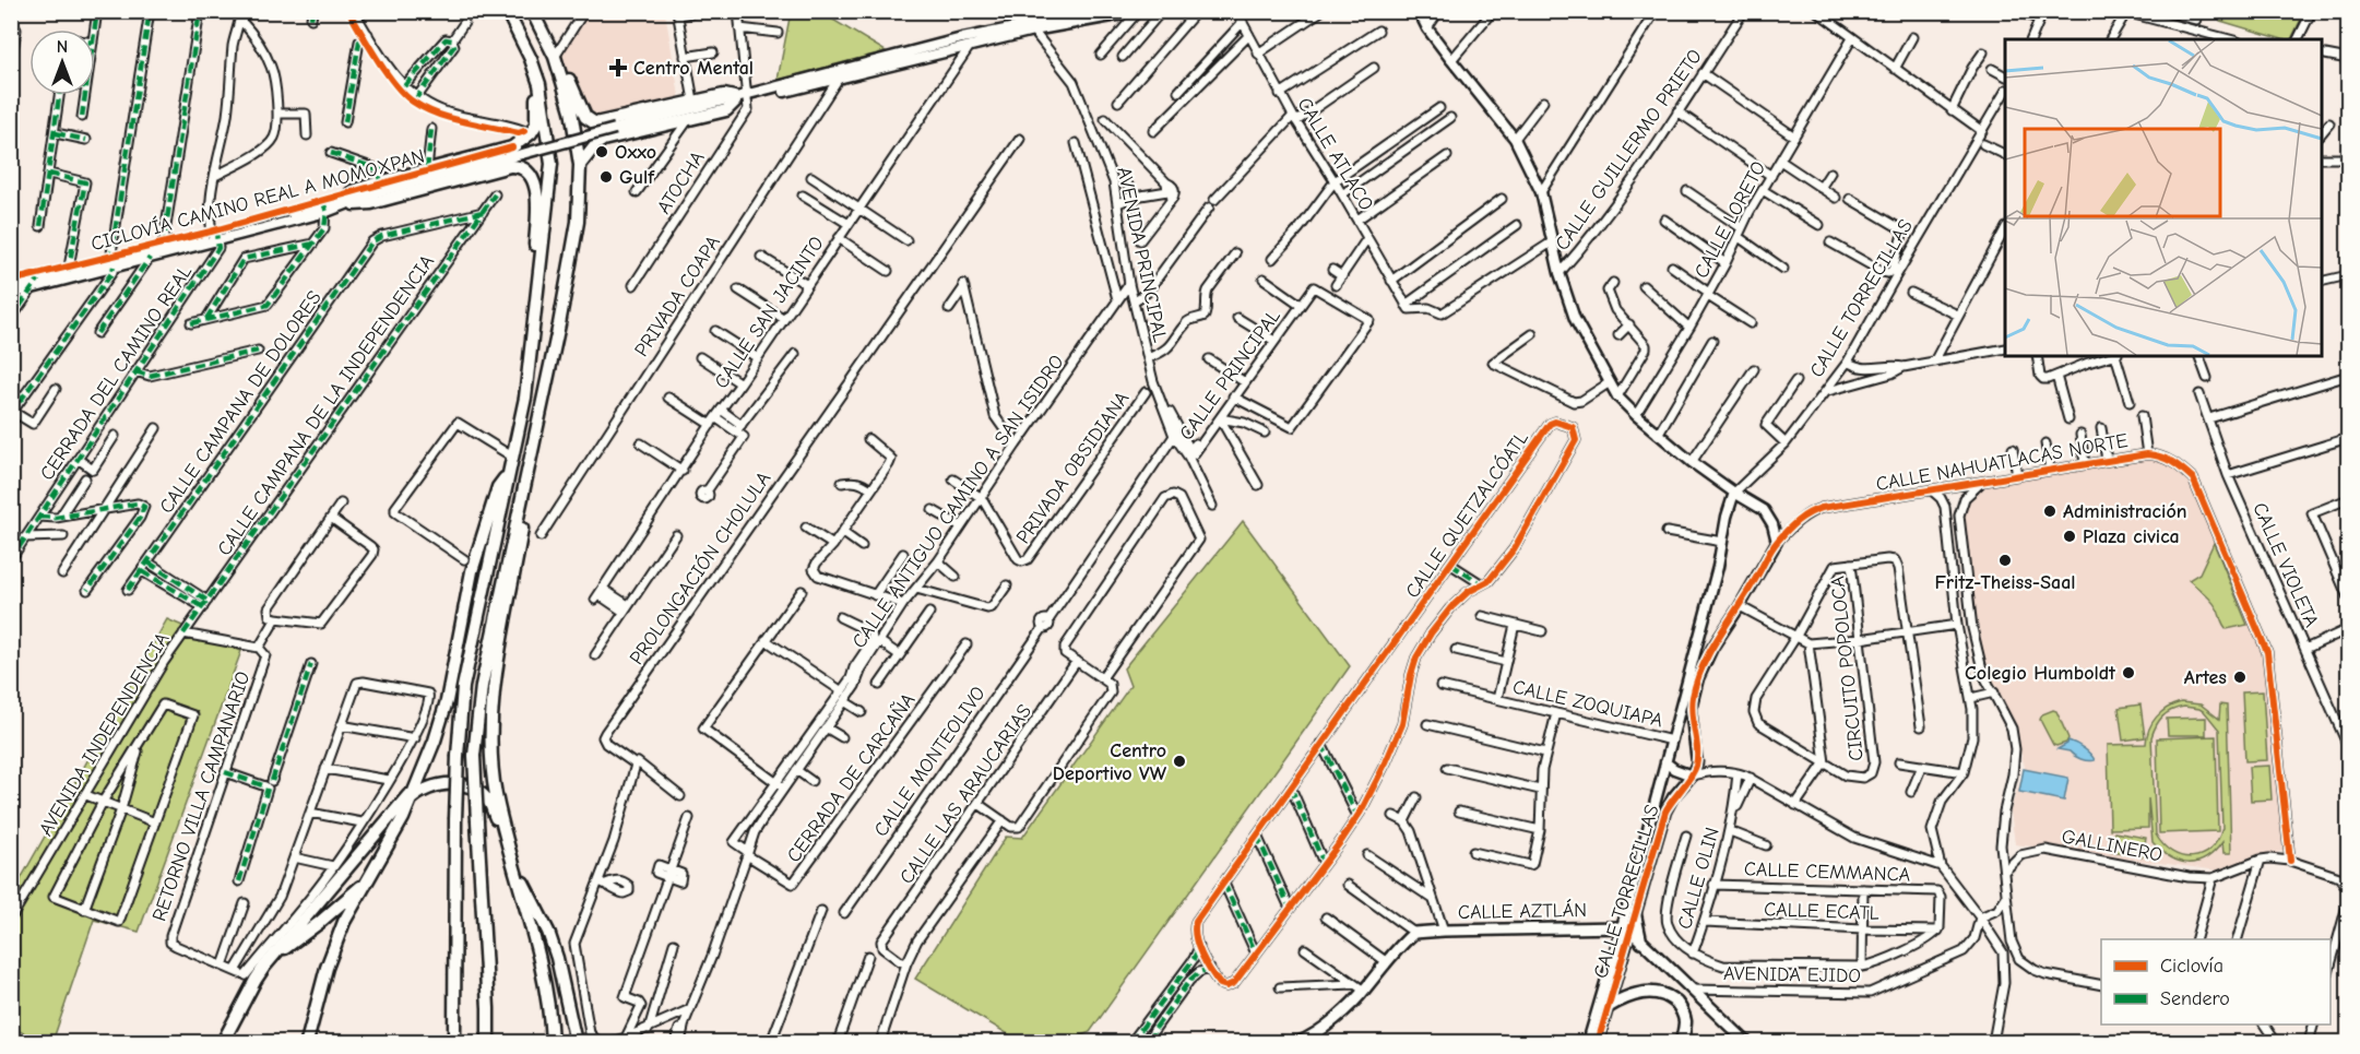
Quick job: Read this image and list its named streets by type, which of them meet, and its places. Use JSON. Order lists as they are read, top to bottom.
{
  "streets": {
    "main road": ["CALLE AZTLÁN"],
    "street": [
      "CALLE GUILLERMO PRIETO",
      "CALLE ATLACO",
      "ATOCHA",
      "CALLE LORETO",
      "AVENIDA PRINCIPAL",
      "PRIVADA COAPA",
      "CALLE TORRECILLAS",
      "CALLE SAN JACINTO",
      "CERRADA DEL CAMINO REAL",
      "CALLE PRINCIPAL",
      "CALLE CAMPANA DE DOLORES",
      "CALLE CAMPANA DE LA INDEPENDENCIA",
      "CALLE NAHUATLACAS NORTE",
      "PRIVADA OBSIDIANA",
      "CALLE ANTIGUO CAMINO A SAN ISIDRO",
      "CALLE QUETZALCÓATL",
      "CALLE VIOLETA",
      "PROLONGACIÓN CHOLULA",
      "CIRCUITO POPOLOCA",
      "CALLE ZOQUIAPA",
      "AVENIDA INDEPENDENCIA",
      "CALLE MONTEOLIVO",
      "CERRADA DE CARCAÑA",
      "CALLE LAS ARAUCARIAS",
      "RETORNO VILLA CAMPANARIO",
      "GALLINERO",
      "CALLE CEMMANCA",
      "CALLE OLIN",
      "CALLE ECATL",
      "AVENIDA EJIDO"
    ],
    "cycle path": ["CICLOVÍA CAMINO REAL A MOMOXPAN"]
  },
  "crossings": [
    ["AVENIDA PRINCIPAL", "CALLE PRINCIPAL"],
    ["AVENIDA PRINCIPAL", "CALLE ANTIGUO CAMINO A SAN ISIDRO"],
    ["CALLE TORRECILLAS", "CALLE ZOQUIAPA"],
    ["CALLE TORRECILLAS", "CALLE AZTLÁN"],
    ["CALLE PRINCIPAL", "CALLE MONTEOLIVO"],
    ["CALLE CAMPANA DE DOLORES", "CALLE CAMPANA DE LA INDEPENDENCIA"],
    ["CALLE CAMPANA DE LA INDEPENDENCIA", "AVENIDA INDEPENDENCIA"],
    ["CALLE CAMPANA DE LA INDEPENDENCIA", "RETORNO VILLA CAMPANARIO"],
    ["CALLE NAHUATLACAS NORTE", "GALLINERO"],
    ["PRIVADA OBSIDIANA", "CALLE ANTIGUO CAMINO A SAN ISIDRO"],
    ["CALLE ANTIGUO CAMINO A SAN ISIDRO", "CERRADA DE CARCAÑA"],
    ["AVENIDA INDEPENDENCIA", "RETORNO VILLA CAMPANARIO"],
    ["CALLE CEMMANCA", "CALLE OLIN"],
    ["CALLE CEMMANCA", "CALLE ECATL"],
    ["CALLE OLIN", "CALLE ECATL"]
  ],
  "places": {
    "health": ["Centro Mental"],
    "other": [
      "Oxxo",
      "Gulf",
      "Administración",
      "Plaza civica",
      "Fritz-Theiss-Saal",
      "Colegio Humboldt",
      "Artes",
      "Centro Deportivo VW"
    ]
  },
  "legend": ["Ciclovía", "Sendero"],
  "north": "top"
}
